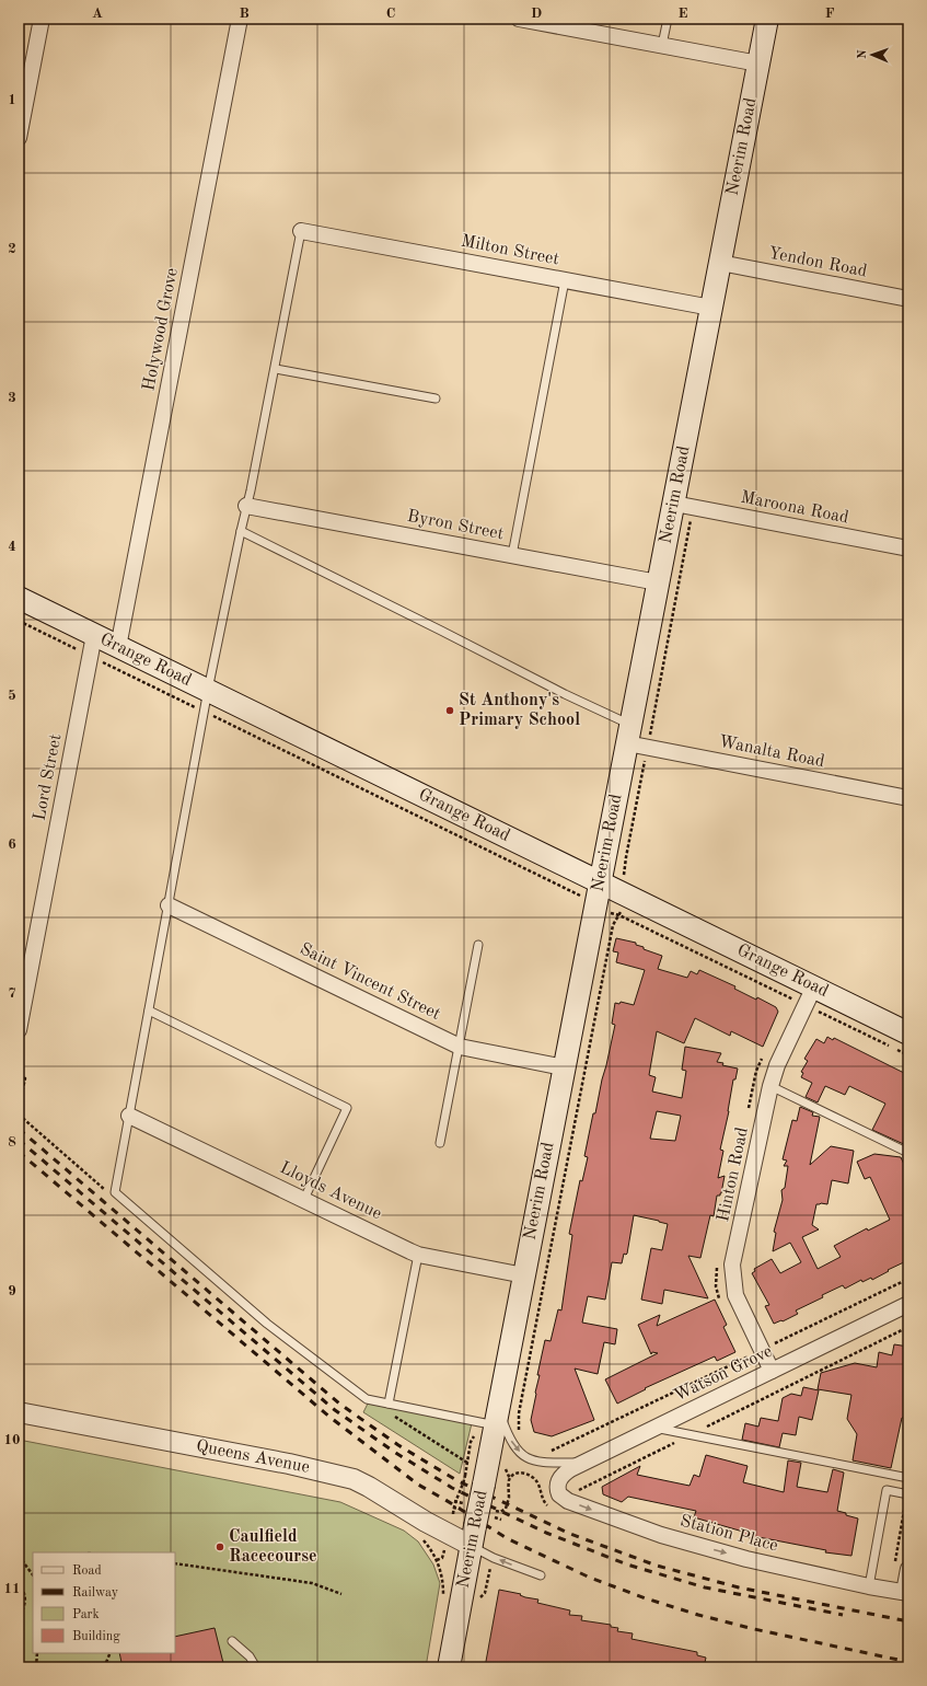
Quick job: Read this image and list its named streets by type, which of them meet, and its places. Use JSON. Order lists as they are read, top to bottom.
{
  "streets": {
    "main road": ["Neerim Road", "Grange Road"],
    "street": [
      "Milton Street",
      "Yendon Road",
      "Holywood Grove",
      "Maroona Road",
      "Byron Street",
      "Wanalta Road",
      "Lord Street",
      "Saint Vincent Street",
      "Hinton Road",
      "Lloyds Avenue",
      "Watson Grove",
      "Queens Avenue",
      "Station Place"
    ]
  },
  "crossings": [
    ["Neerim Road", "Milton Street"],
    ["Neerim Road", "Yendon Road"],
    ["Neerim Road", "Maroona Road"],
    ["Neerim Road", "Byron Street"],
    ["Neerim Road", "Grange Road"],
    ["Neerim Road", "Wanalta Road"],
    ["Neerim Road", "Saint Vincent Street"],
    ["Neerim Road", "Lloyds Avenue"],
    ["Neerim Road", "Queens Avenue"],
    ["Holywood Grove", "Grange Road"],
    ["Grange Road", "Lord Street"],
    ["Grange Road", "Hinton Road"],
    ["Hinton Road", "Watson Grove"],
    ["Watson Grove", "Station Place"]
  ],
  "one_way": ["Station Place"],
  "places": ["St Anthony's Primary School", "Caulfield Racecourse"],
  "legend": [
    "Road",
    "Railway",
    "Park",
    "Building"
  ],
  "north": "left",
  "grid": {
    "columns": [
      "A",
      "B",
      "C",
      "D",
      "E",
      "F"
    ],
    "rows": [
      "1",
      "2",
      "3",
      "4",
      "5",
      "6",
      "7",
      "8",
      "9",
      "10",
      "11"
    ]
  }
}
